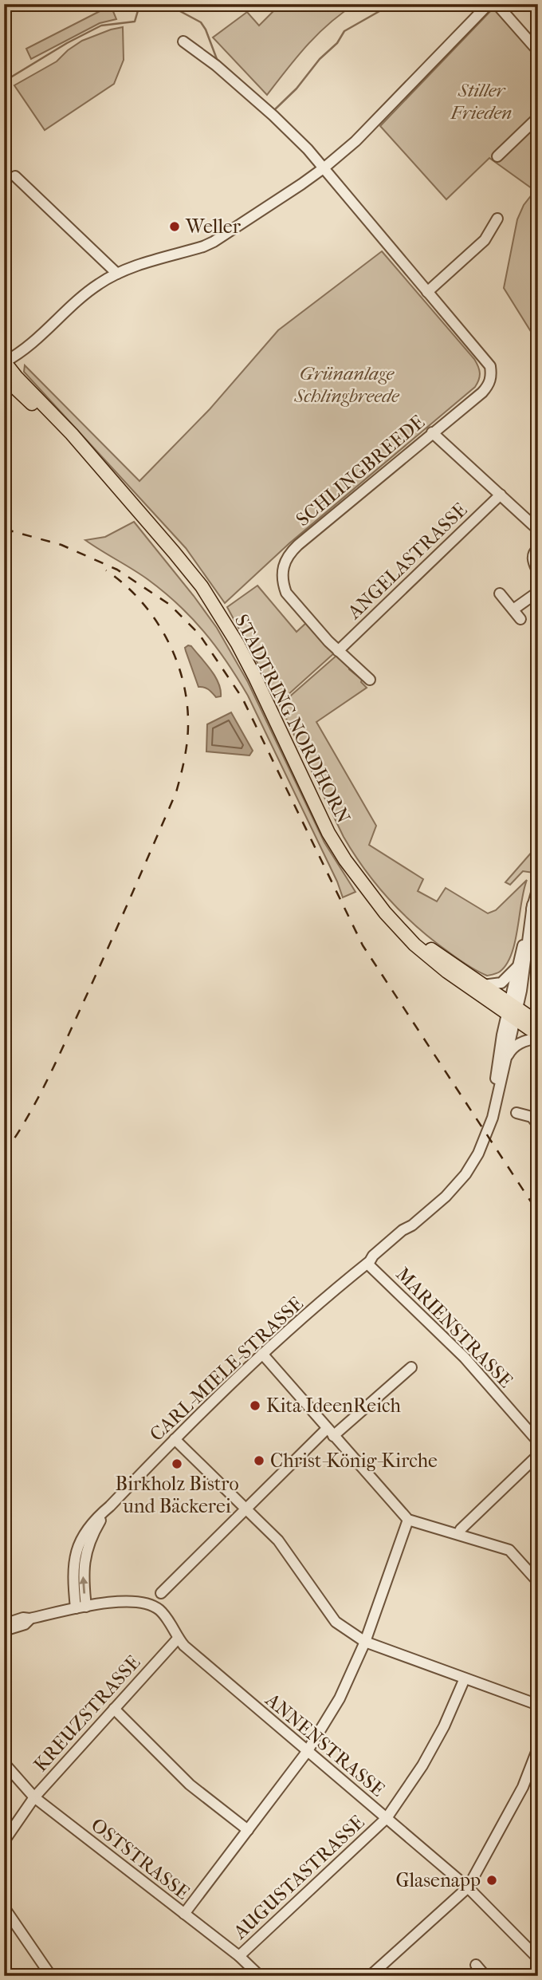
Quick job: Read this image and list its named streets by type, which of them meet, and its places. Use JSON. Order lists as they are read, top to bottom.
{
  "streets": {
    "main road": ["STADTRING NORDHORN"],
    "street": [
      "SCHLINGBREEDE",
      "ANGELASTRASSE",
      "MARIENSTRASSE",
      "CARL-MIELE-STRASSE",
      "KREUZSTRASSE",
      "ANNENSTRASSE",
      "OSTSTRASSE",
      "AUGUSTASTRASSE"
    ]
  },
  "crossings": [
    ["SCHLINGBREEDE", "ANGELASTRASSE"],
    ["STADTRING NORDHORN", "CARL-MIELE-STRASSE"],
    ["MARIENSTRASSE", "CARL-MIELE-STRASSE"],
    ["CARL-MIELE-STRASSE", "ANNENSTRASSE"],
    ["KREUZSTRASSE", "ANNENSTRASSE"],
    ["KREUZSTRASSE", "OSTSTRASSE"],
    ["ANNENSTRASSE", "AUGUSTASTRASSE"],
    ["OSTSTRASSE", "AUGUSTASTRASSE"]
  ],
  "parks": ["Stiller Frieden", "Grünanlage Schlingbreede"],
  "places": [
    "Weller",
    "Kita IdeenReich",
    "Christ-König-Kirche",
    "Birkholz Bistro und Bäckerei",
    "Glasenapp"
  ]
}
